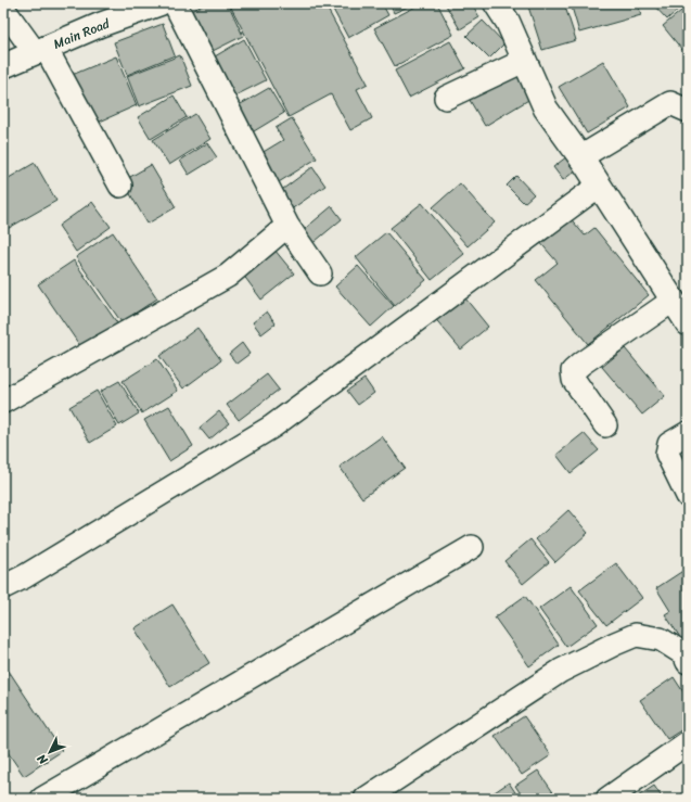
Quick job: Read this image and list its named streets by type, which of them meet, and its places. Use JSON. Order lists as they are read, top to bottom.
{
  "streets": {
    "street": ["Main Road"]
  },
  "north": "bottom left"
}
